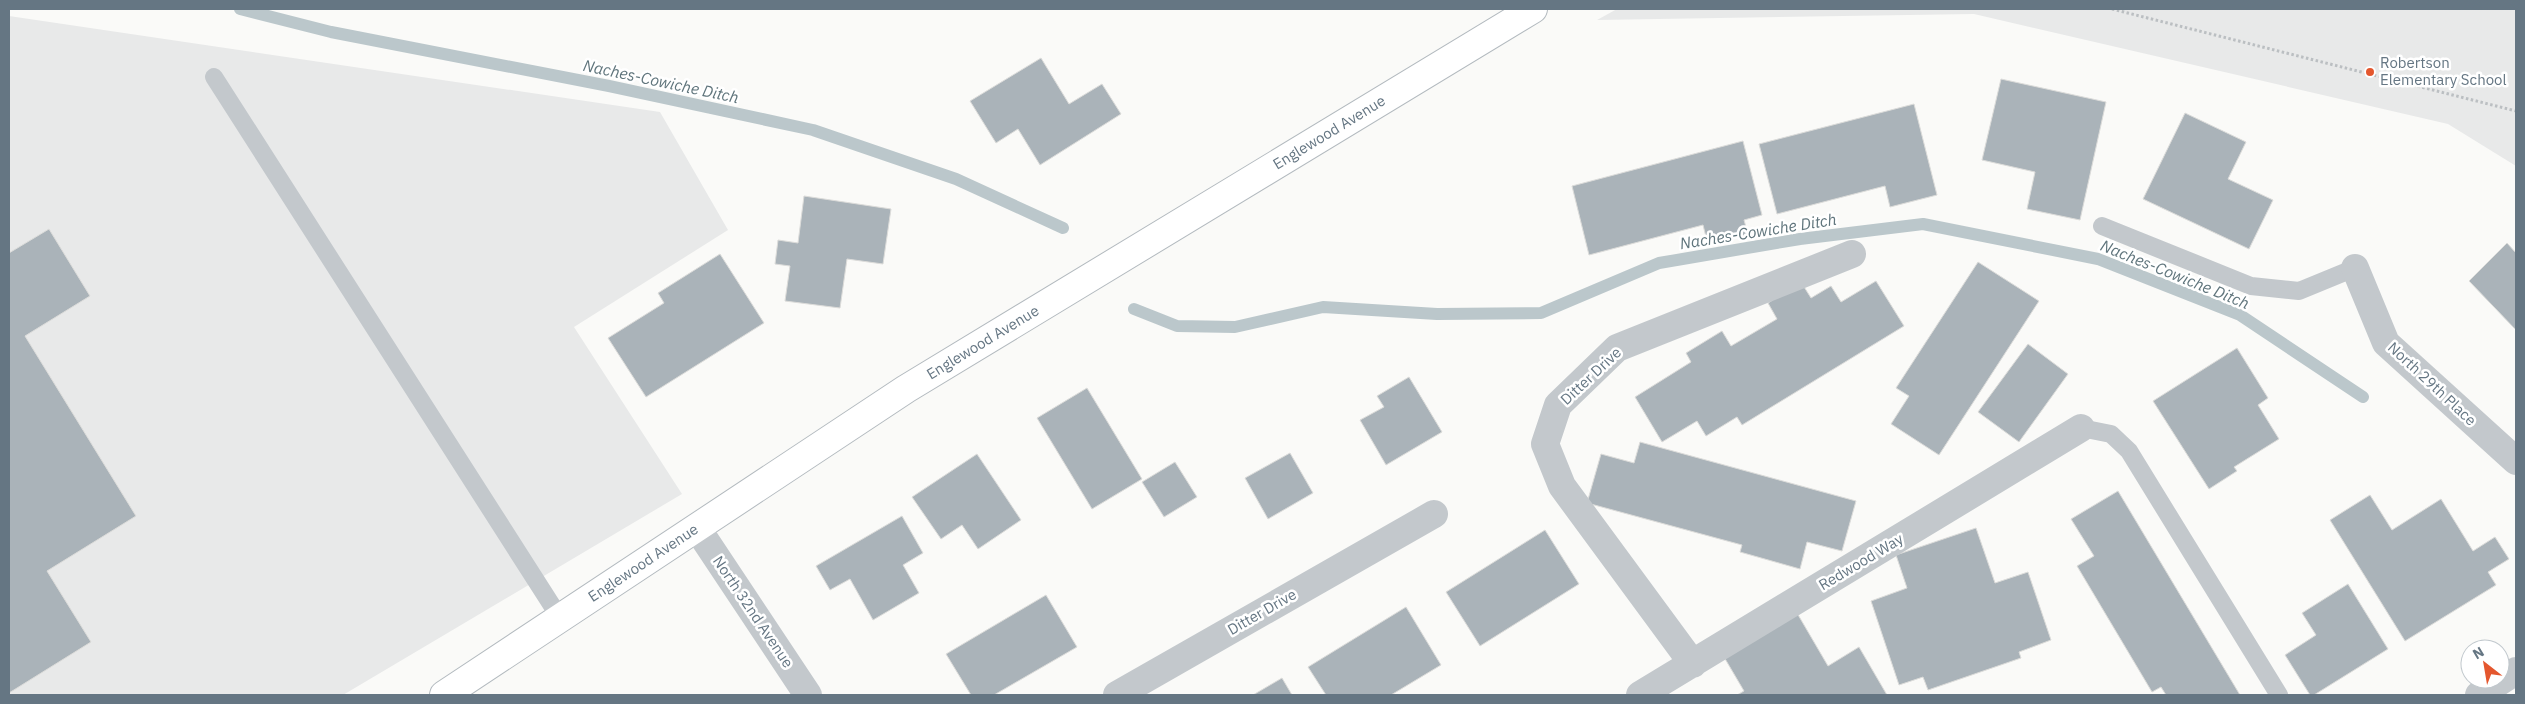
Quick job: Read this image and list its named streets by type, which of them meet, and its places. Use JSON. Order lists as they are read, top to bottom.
{
  "streets": {
    "street": [
      "Englewood Avenue",
      "Ditter Drive",
      "North 29th Place",
      "Redwood Way",
      "North 32nd Avenue"
    ]
  },
  "crossings": [
    ["Englewood Avenue", "North 32nd Avenue"],
    ["Ditter Drive", "Redwood Way"]
  ],
  "water": ["Naches-Cowiche Ditch"],
  "places": ["Robertson Elementary School"],
  "north": "top left"
}
